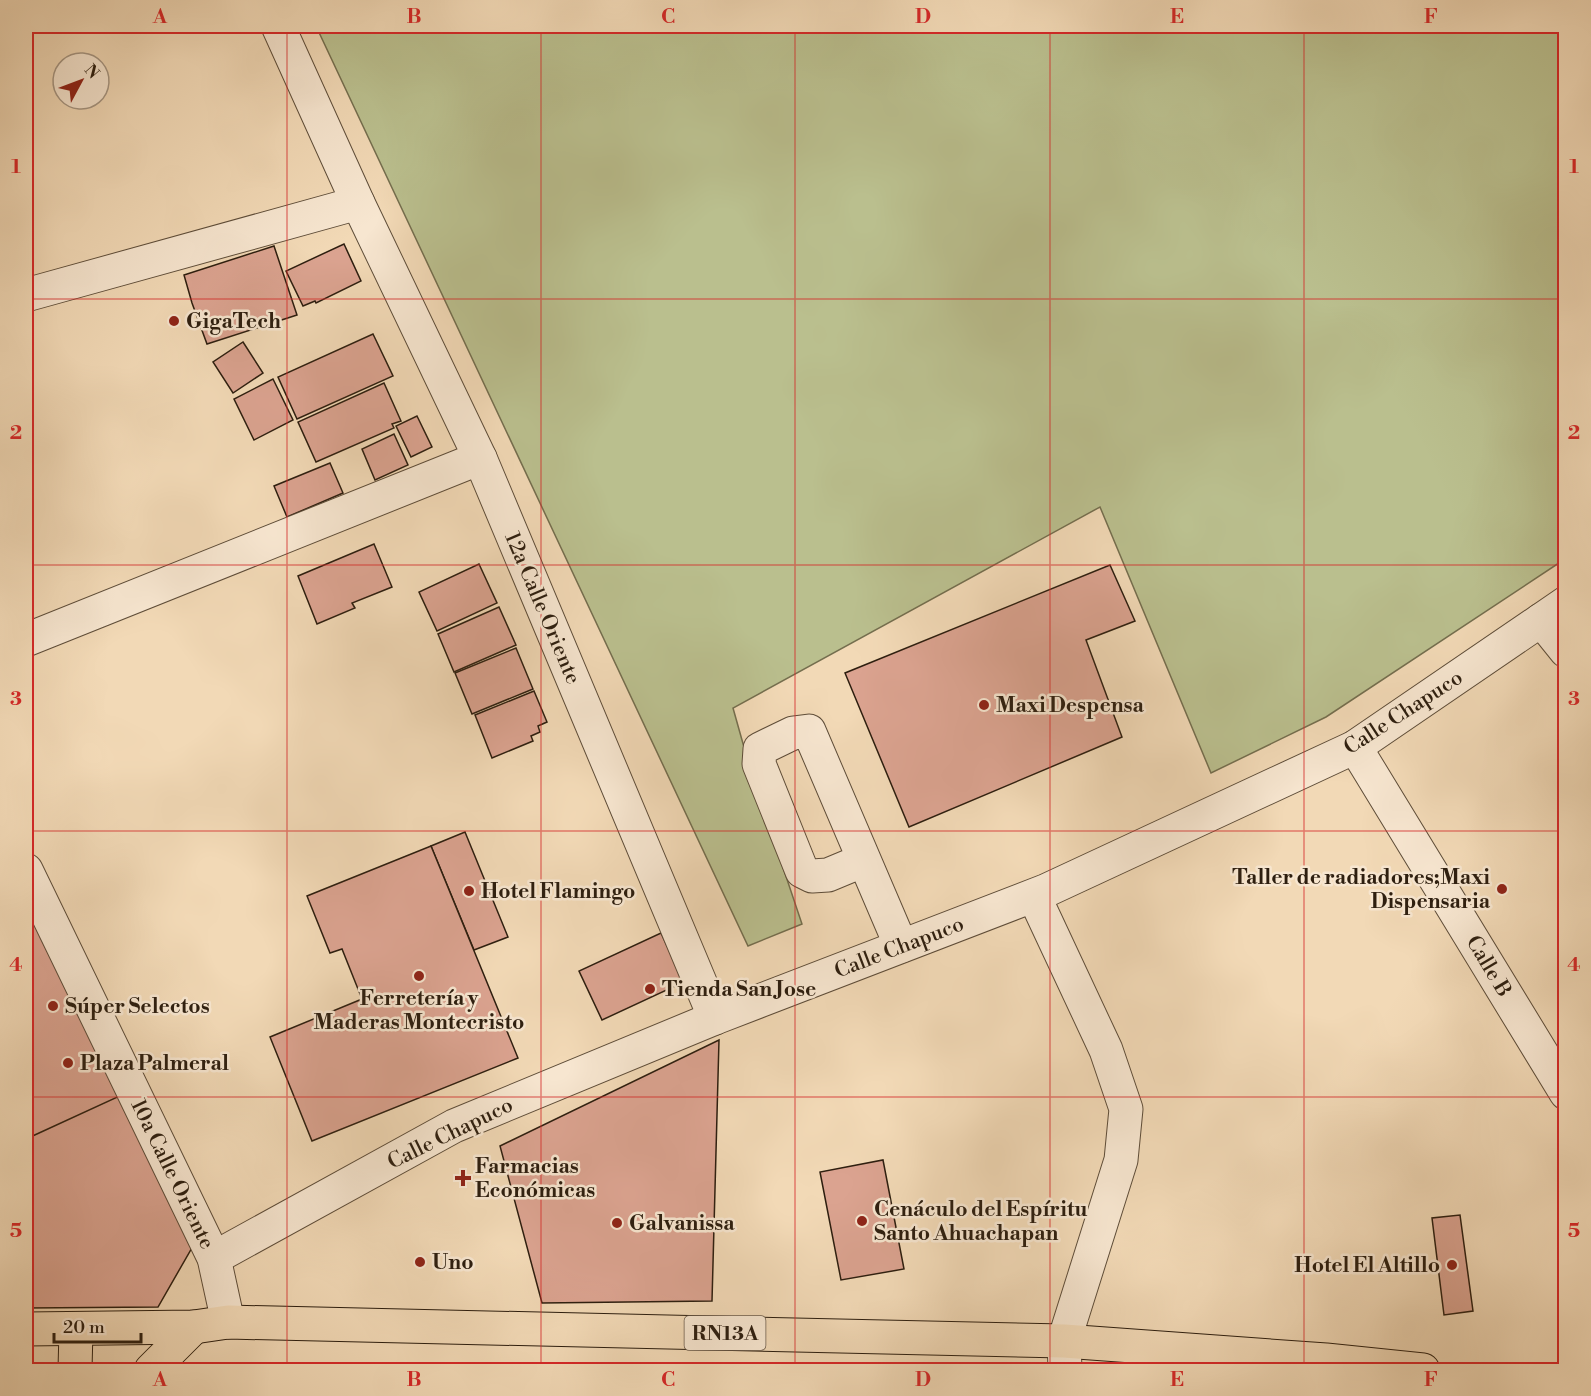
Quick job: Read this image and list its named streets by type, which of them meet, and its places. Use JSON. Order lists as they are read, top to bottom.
{
  "streets": {
    "main road": ["RN13A"],
    "street": [
      "12a Calle Oriente",
      "Calle Chapuco",
      "Calle B",
      "10a Calle Oriente"
    ]
  },
  "crossings": [
    ["12a Calle Oriente", "Calle Chapuco"],
    ["Calle Chapuco", "Calle B"],
    ["Calle Chapuco", "10a Calle Oriente"],
    ["10a Calle Oriente", "RN13A"]
  ],
  "places": {
    "other": [
      "GigaTech",
      "Maxi Despensa",
      "Taller de radiadores;Maxi Dispensaria",
      "Hotel Flamingo",
      "Ferretería y Maderas Montecristo",
      "Tienda San Jose",
      "Súper Selectos",
      "Plaza Palmeral",
      "Cenáculo del Espíritu Santo Ahuachapan",
      "Galvanissa",
      "Uno",
      "Hotel El Altillo"
    ],
    "health": ["Farmacias Económicas"]
  },
  "scale_bar": "20 m",
  "north": "top right",
  "grid": {
    "columns": [
      "A",
      "B",
      "C",
      "D",
      "E",
      "F"
    ],
    "rows": [
      "1",
      "2",
      "3",
      "4",
      "5"
    ]
  }
}
